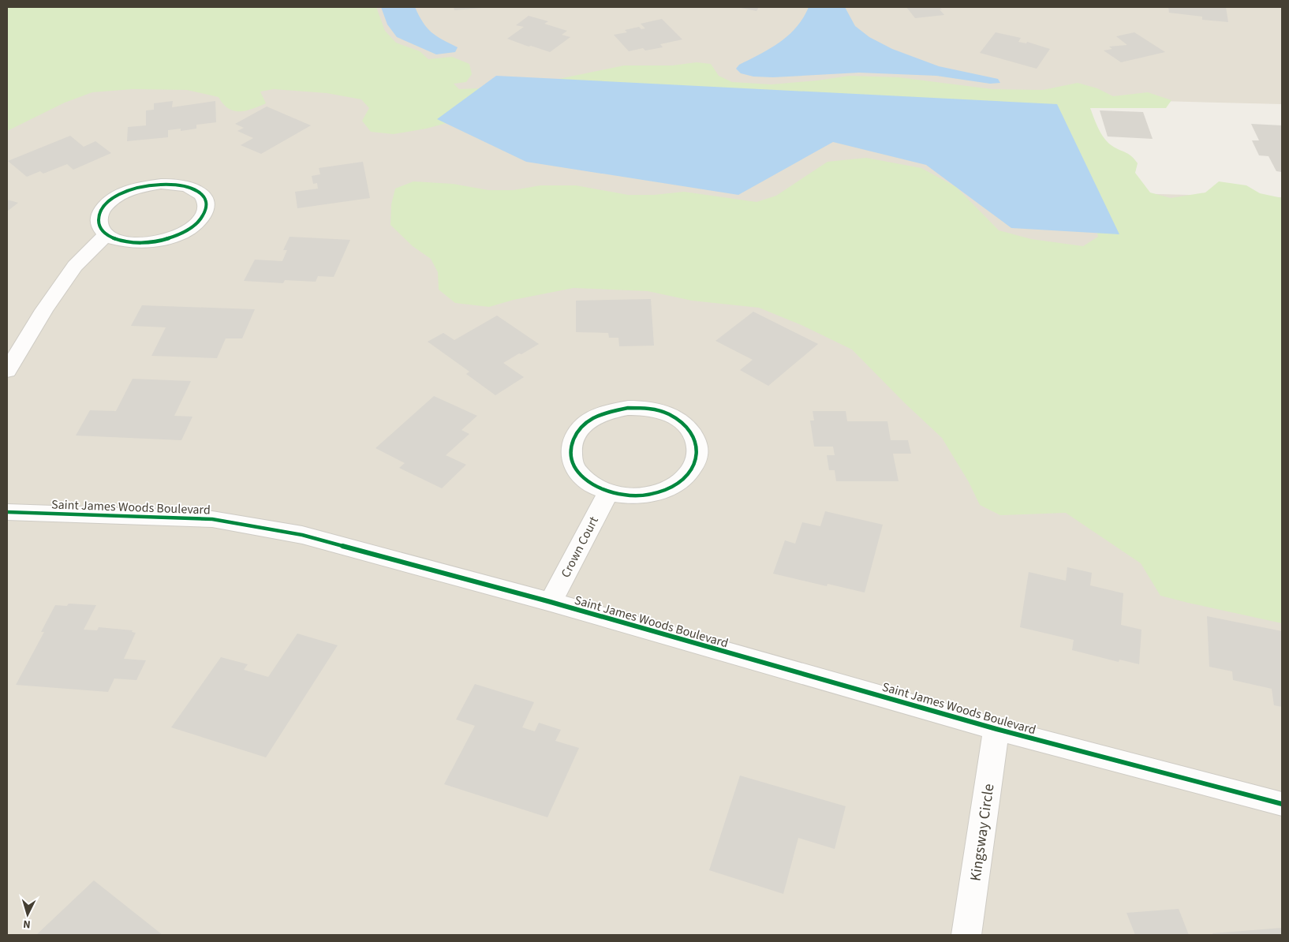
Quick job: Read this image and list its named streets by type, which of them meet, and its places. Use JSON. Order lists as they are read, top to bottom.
{
  "streets": {
    "street": ["Saint James Woods Boulevard", "Crown Court", "Kingsway Circle"]
  },
  "crossings": [
    ["Saint James Woods Boulevard", "Crown Court"],
    ["Saint James Woods Boulevard", "Kingsway Circle"]
  ],
  "north": "bottom"
}
